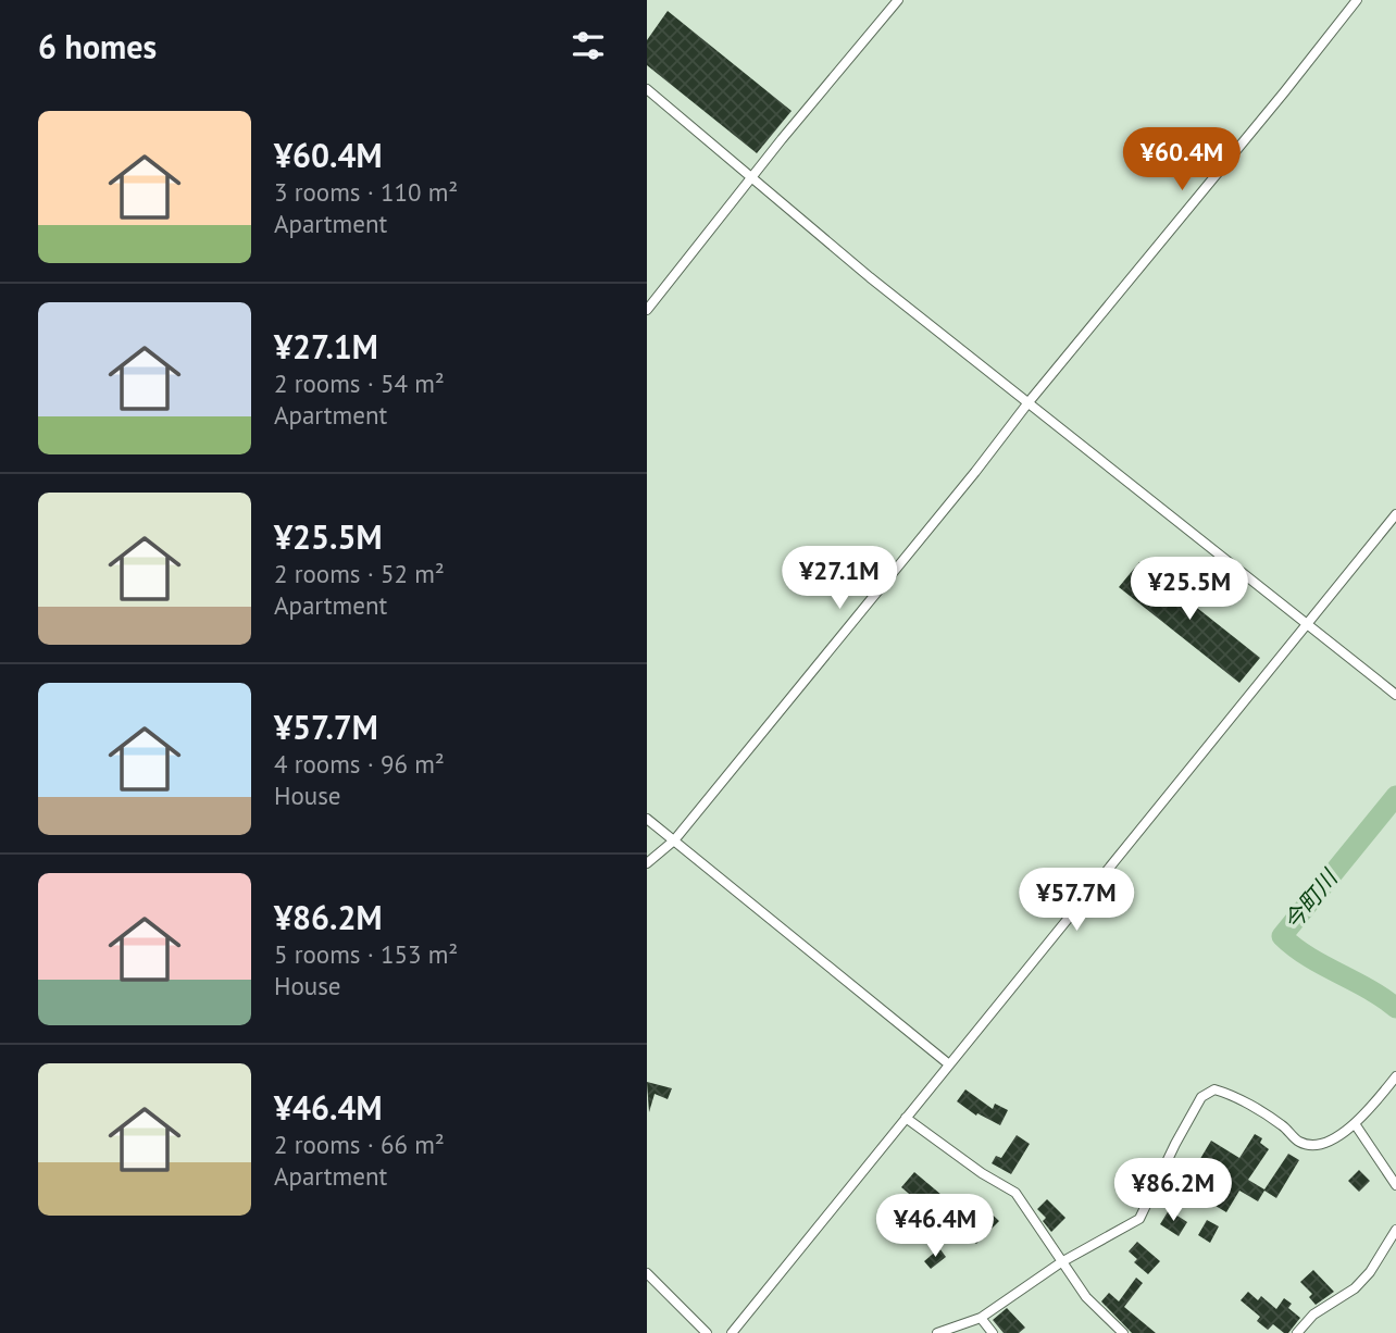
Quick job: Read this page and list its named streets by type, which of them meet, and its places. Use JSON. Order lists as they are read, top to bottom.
{
  "water": ["今町川"],
  "page": {
    "heading": "6 homes",
    "list": [
      {
        "name": "¥60.4M",
        "note": "3 rooms · 110 m² · Apartment"
      },
      {
        "name": "¥27.1M",
        "note": "2 rooms · 54 m² · Apartment"
      },
      {
        "name": "¥25.5M",
        "note": "2 rooms · 52 m² · Apartment"
      },
      {
        "name": "¥57.7M",
        "note": "4 rooms · 96 m² · House"
      },
      {
        "name": "¥86.2M",
        "note": "5 rooms · 153 m² · House"
      },
      {
        "name": "¥46.4M",
        "note": "2 rooms · 66 m² · Apartment"
      }
    ],
    "price": [
      "¥60.4M",
      "¥27.1M",
      "¥25.5M",
      "¥57.7M",
      "¥86.2M",
      "¥46.4M"
    ]
  }
}
